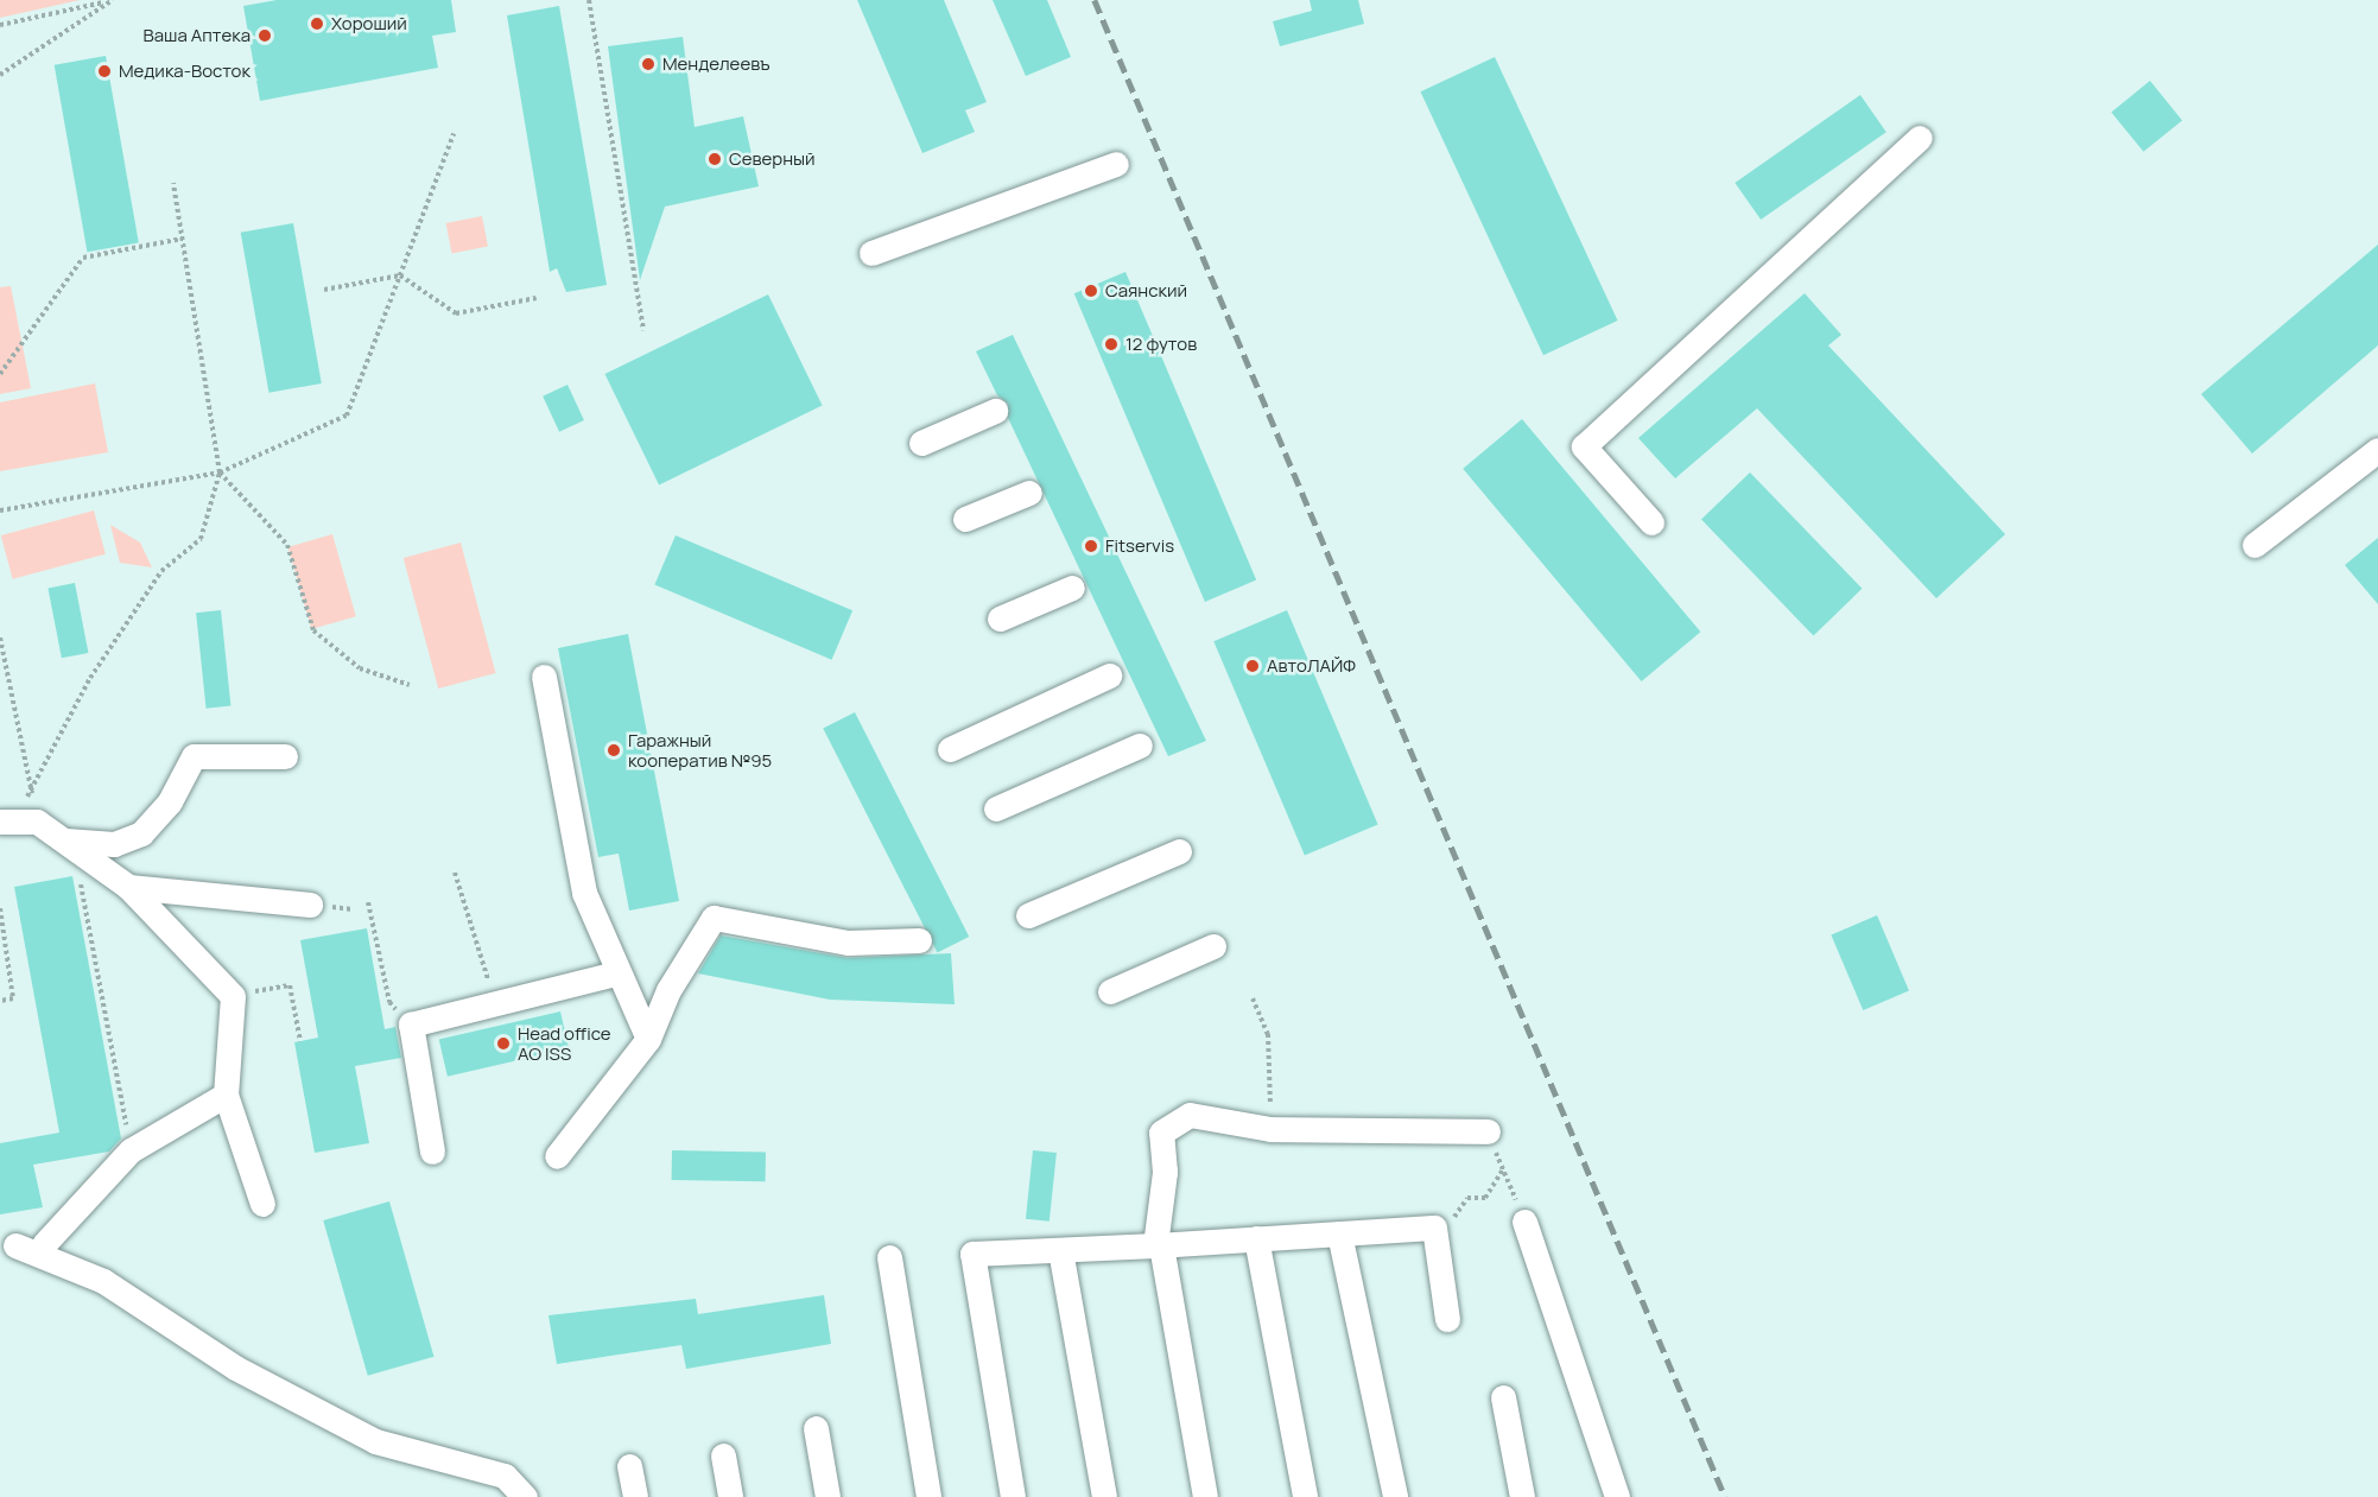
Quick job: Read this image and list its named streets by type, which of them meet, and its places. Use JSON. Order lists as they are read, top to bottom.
{
  "places": [
    "Хороший",
    "Ваша Аптека",
    "Менделеевъ",
    "Медика-Восток",
    "Северный",
    "Саянский",
    "12 футов",
    "Fitservis",
    "АвтоЛАЙФ",
    "Гаражный кооператив №95",
    "Head office AO ISS"
  ]
}
